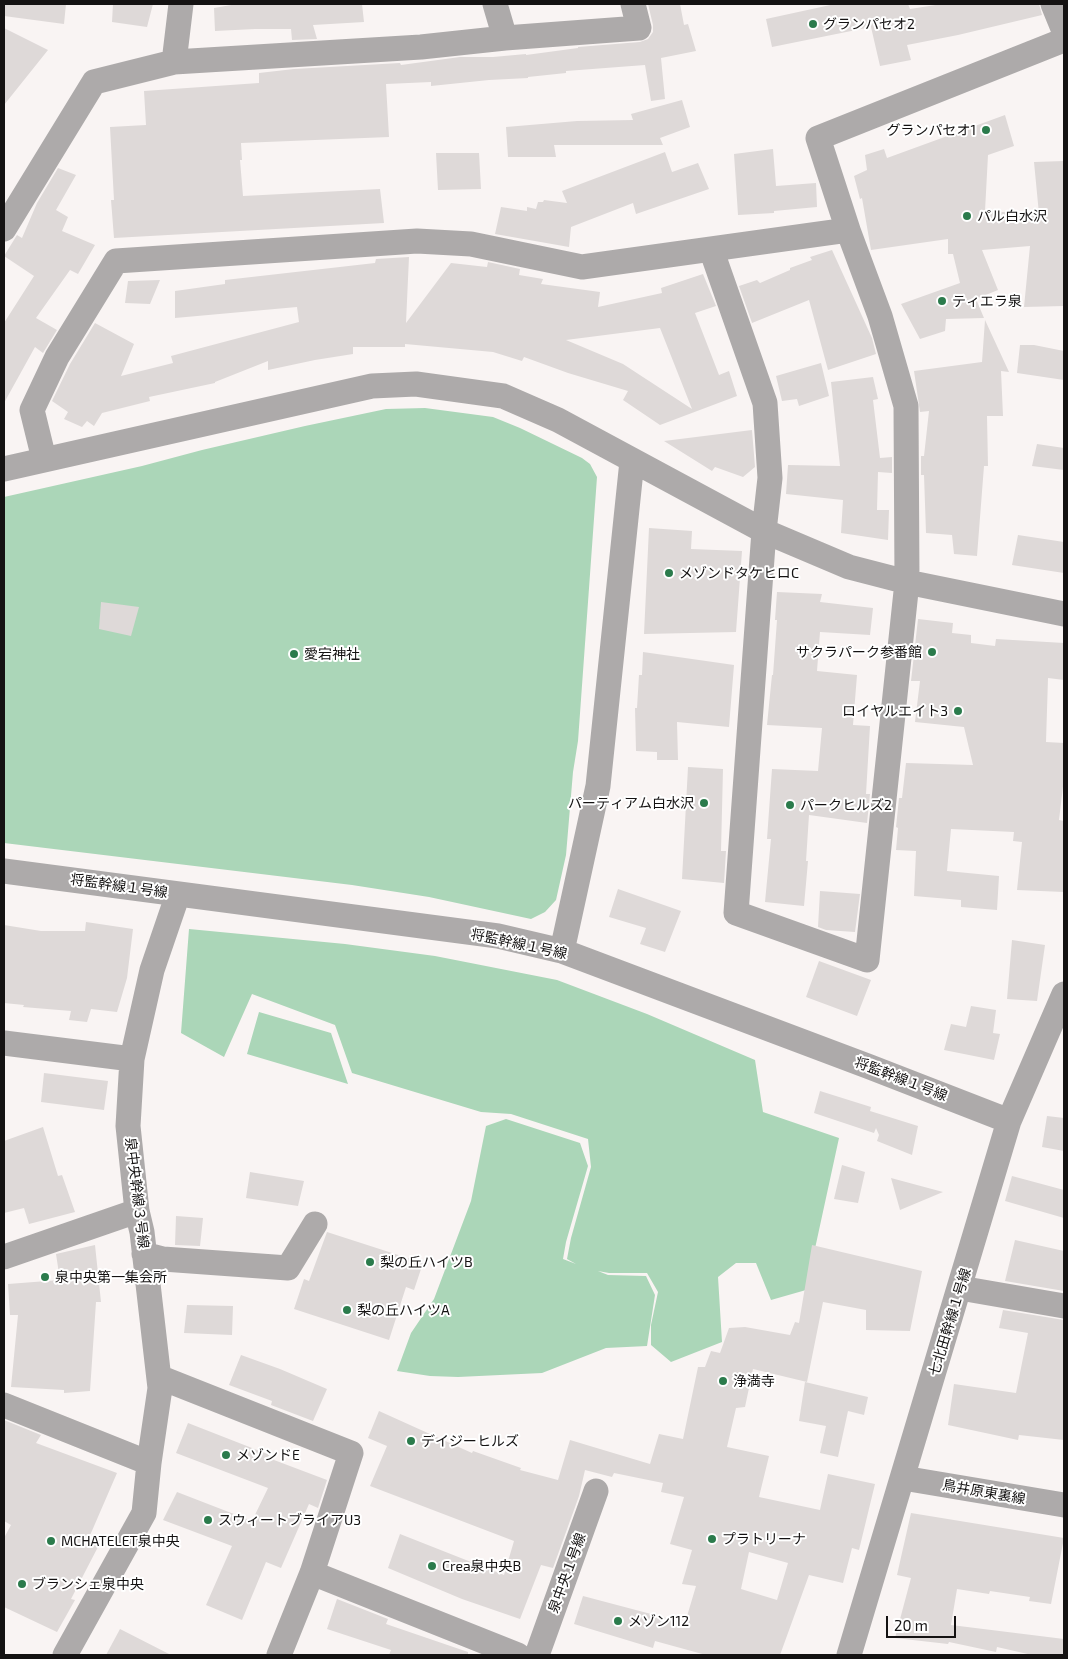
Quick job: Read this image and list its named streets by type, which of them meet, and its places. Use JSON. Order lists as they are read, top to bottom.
{
  "streets": {
    "street": [
      "将監幹線１号線",
      "泉中央幹線３号線",
      "七北田幹線１号線",
      "鳥井原東裏線",
      "泉中央１号線"
    ]
  },
  "crossings": [
    ["将監幹線１号線", "泉中央幹線３号線"],
    ["将監幹線１号線", "七北田幹線１号線"],
    ["七北田幹線１号線", "鳥井原東裏線"]
  ],
  "places": [
    "グランパセオ2",
    "グランパセオ1",
    "パル白水沢",
    "ティエラ泉",
    "メゾンドタケヒロC",
    "サクラパーク参番館",
    "愛宕神社",
    "ロイヤルエイト3",
    "パーティアム白水沢",
    "パークヒルズ2",
    "梨の丘ハイツB",
    "泉中央第一集会所",
    "梨の丘ハイツA",
    "浄満寺",
    "デイジーヒルズ",
    "メゾンドE",
    "スウィートブライアU3",
    "プラトリーナ",
    "MCHATELET泉中央",
    "Crea泉中央B",
    "ブランシェ泉中央",
    "メゾン112"
  ],
  "scale_bar": "20 m"
}
